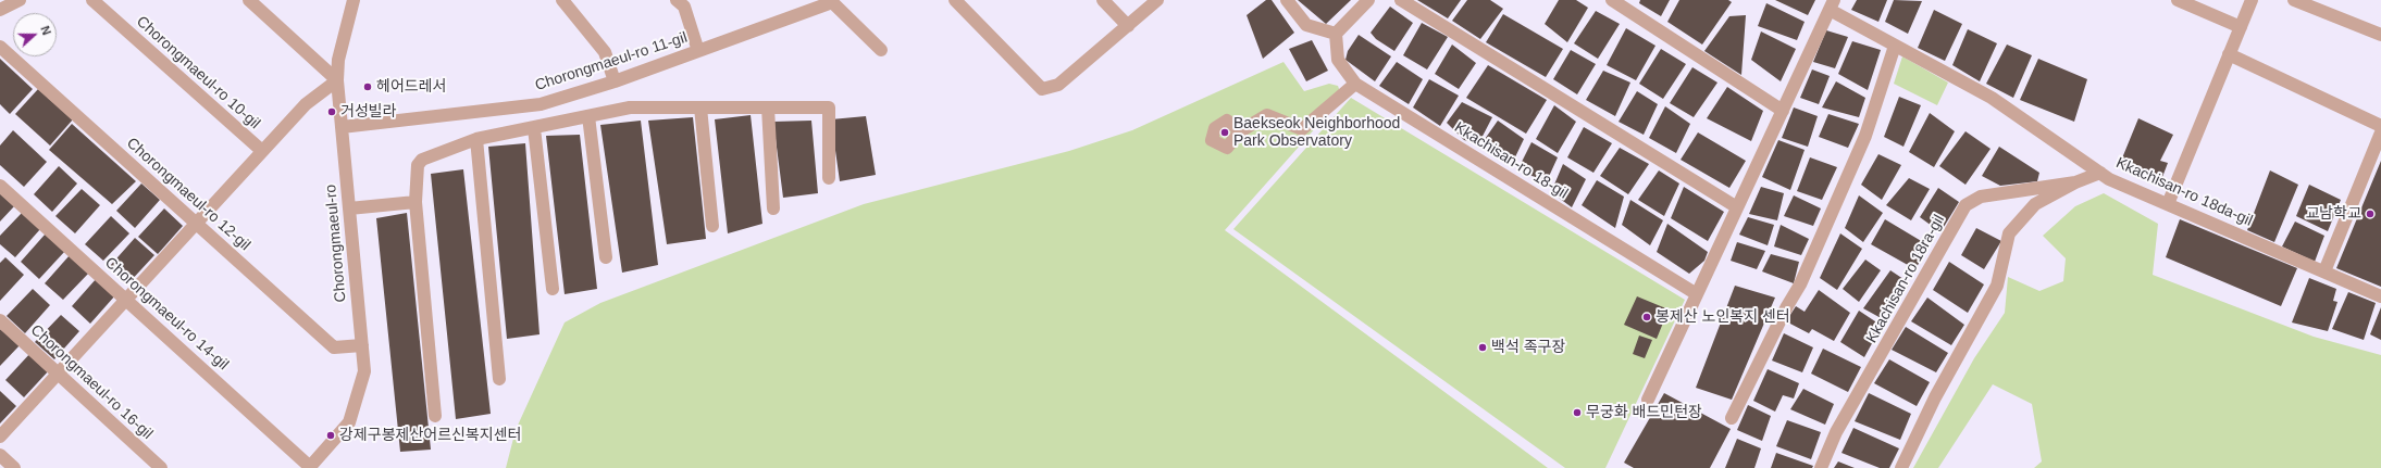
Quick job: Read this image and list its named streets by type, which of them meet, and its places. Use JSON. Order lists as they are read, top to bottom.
{
  "streets": {
    "street": [
      "Chorongmaeul-ro 11-gil",
      "Chorongmaeul-ro 10-gil",
      "Kkachisan-ro 18-gil",
      "Kkachisan-ro 18da-gil",
      "Chorongmaeul-ro 12-gil",
      "Chorongmaeul-ro",
      "Kkachisan-ro 18ra-gil",
      "Chorongmaeul-ro 14-gil",
      "Chorongmaeul-ro 16-gil"
    ]
  },
  "crossings": [
    ["Chorongmaeul-ro 11-gil", "Chorongmaeul-ro"],
    ["Chorongmaeul-ro 10-gil", "Chorongmaeul-ro 12-gil"],
    ["Chorongmaeul-ro 10-gil", "Chorongmaeul-ro"],
    ["Chorongmaeul-ro 10-gil", "Chorongmaeul-ro 14-gil"],
    ["Chorongmaeul-ro 10-gil", "Chorongmaeul-ro 16-gil"],
    ["Kkachisan-ro 18da-gil", "Kkachisan-ro 18ra-gil"],
    ["Chorongmaeul-ro 12-gil", "Chorongmaeul-ro"],
    ["Chorongmaeul-ro", "Chorongmaeul-ro 14-gil"]
  ],
  "places": [
    "헤어드레서",
    "거성빌라",
    "Baekseok Neighborhood Park Observatory",
    "교남학교",
    "봉제산 노인복지 센터",
    "백석 족구장",
    "무궁화 배드민턴장",
    "강제구봉제산어르신복지센터"
  ],
  "north": "right"
}
